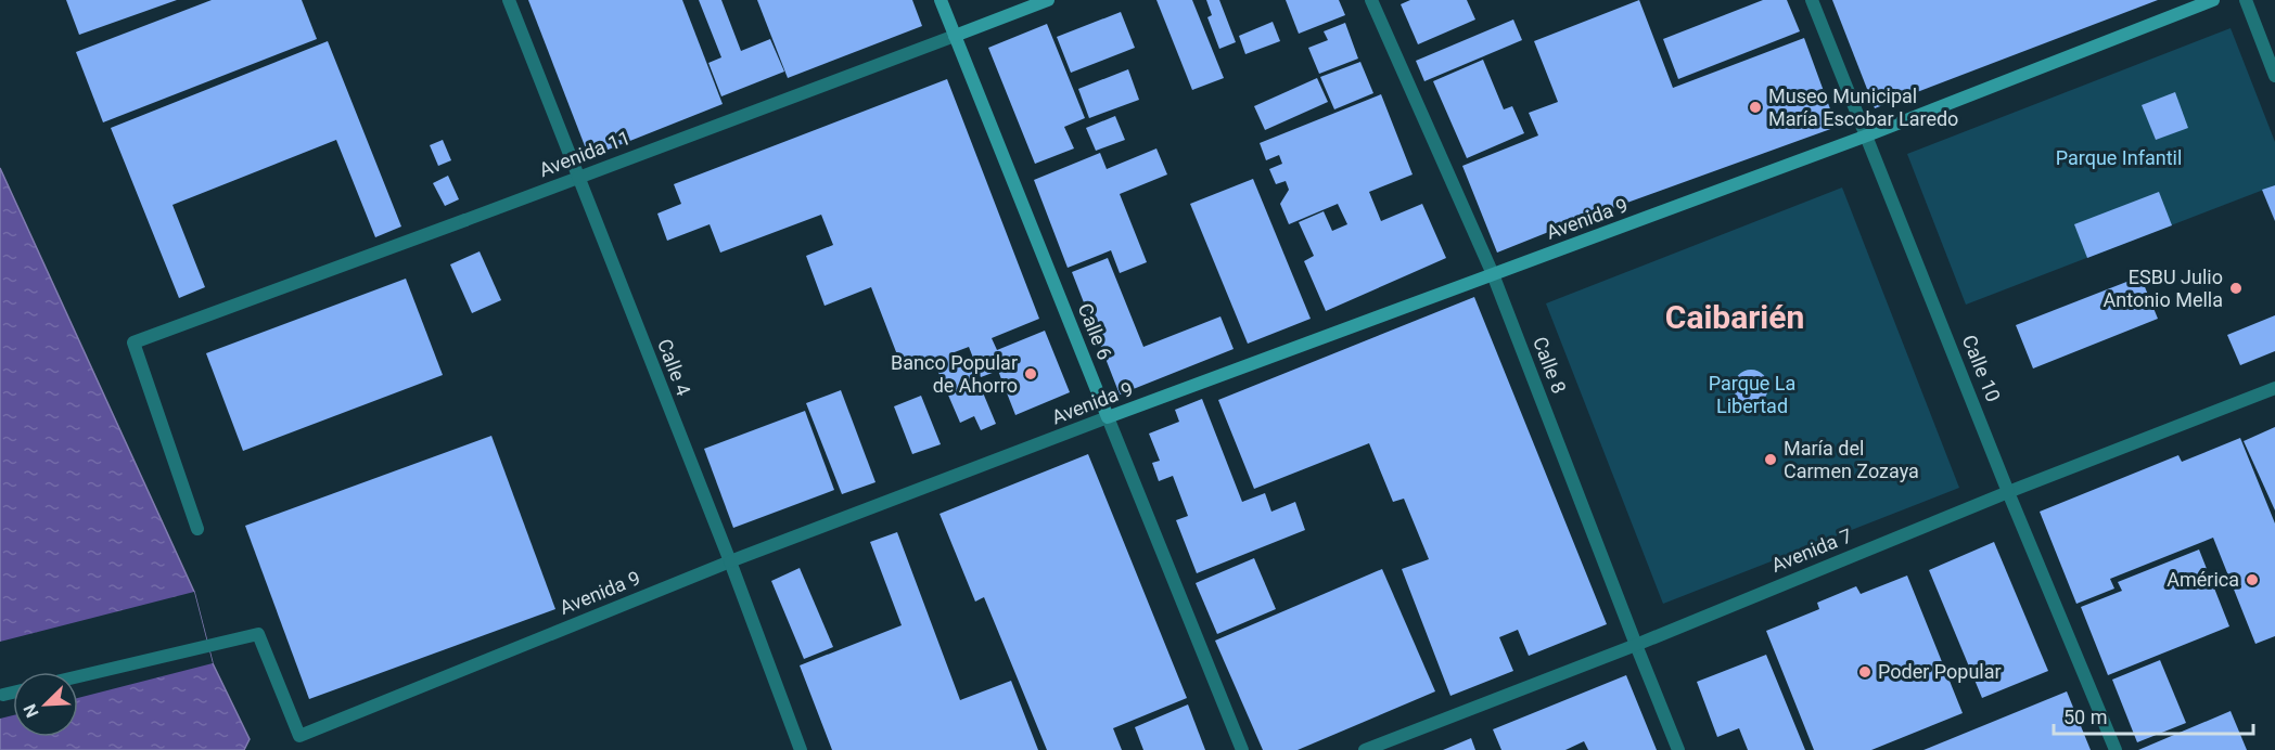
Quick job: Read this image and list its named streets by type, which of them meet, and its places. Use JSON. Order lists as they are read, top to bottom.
{
  "streets": {
    "main road": ["Avenida 11", "Avenida 9", "Calle 6"],
    "street": [
      "Calle 8",
      "Calle 4",
      "Calle 10",
      "Avenida 7"
    ]
  },
  "crossings": [
    ["Avenida 11", "Calle 6"],
    ["Avenida 11", "Calle 4"],
    ["Avenida 9", "Calle 6"],
    ["Avenida 9", "Calle 8"],
    ["Avenida 9", "Calle 4"],
    ["Avenida 9", "Calle 10"],
    ["Calle 8", "Avenida 7"],
    ["Calle 10", "Avenida 7"]
  ],
  "districts": ["Caibarién"],
  "parks": ["Parque Infantil", "Parque La Libertad"],
  "places": [
    "Museo Municipal María Escobar Laredo",
    "ESBU Julio Antonio Mella",
    "Banco Popular de Ahorro",
    "María del Carmen Zozaya",
    "América",
    "Poder Popular"
  ],
  "scale_bar": "50 m",
  "north": "bottom left"
}
